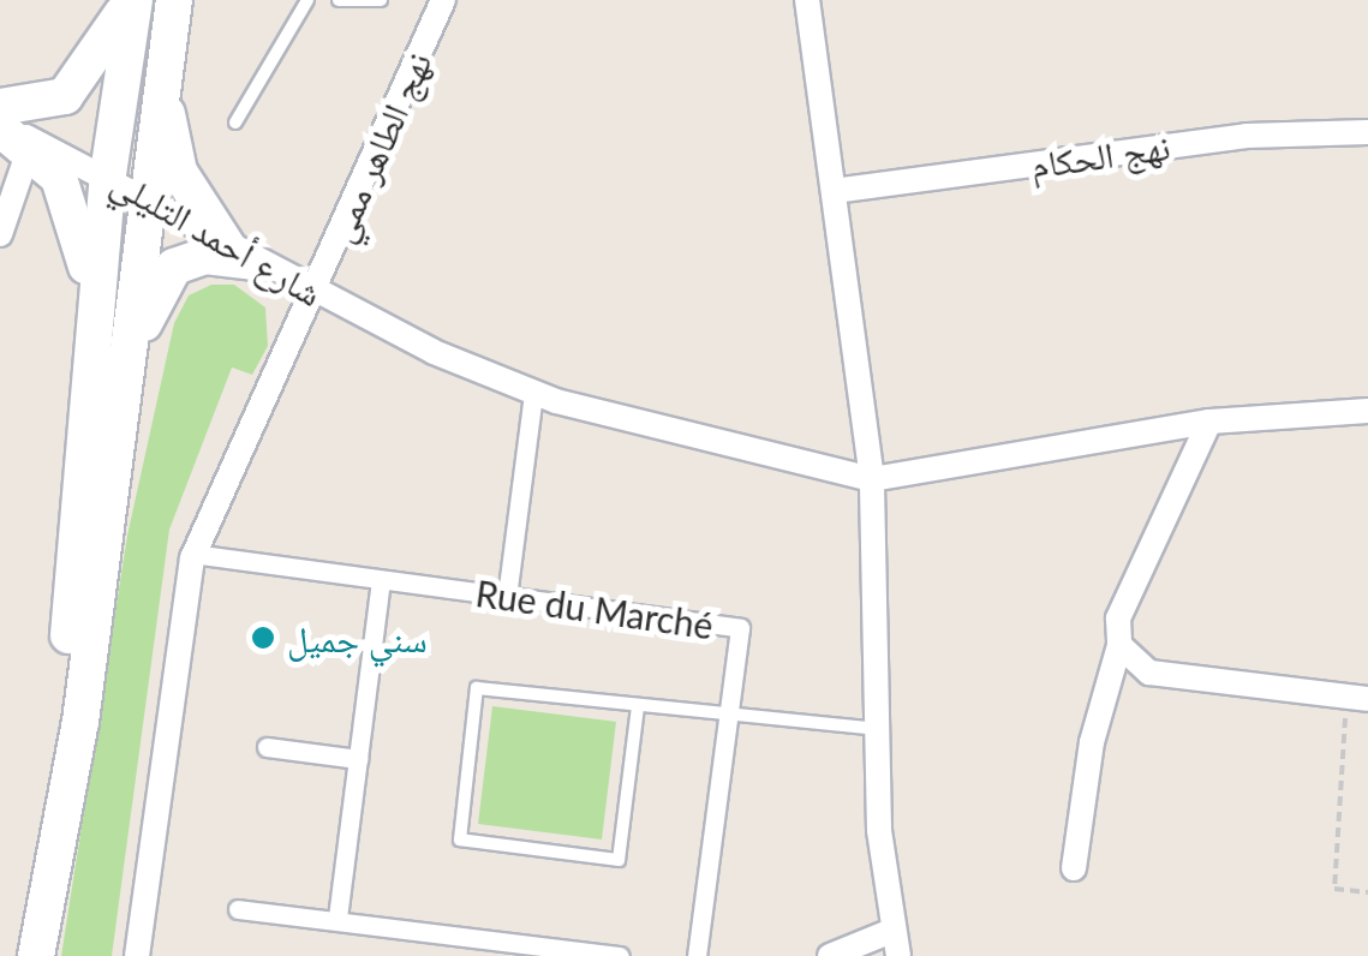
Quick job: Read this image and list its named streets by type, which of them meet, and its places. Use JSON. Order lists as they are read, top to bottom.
{
  "streets": {
    "street": [
      "نهج الطاهر ممي",
      "نهج الحكام",
      "شارع أحمد التليلي",
      "Rue du Marché"
    ]
  },
  "crossings": [
    ["نهج الطاهر ممي", "شارع أحمد التليلي"],
    ["نهج الطاهر ممي", "Rue du Marché"]
  ],
  "places": ["سني جميل"]
}
